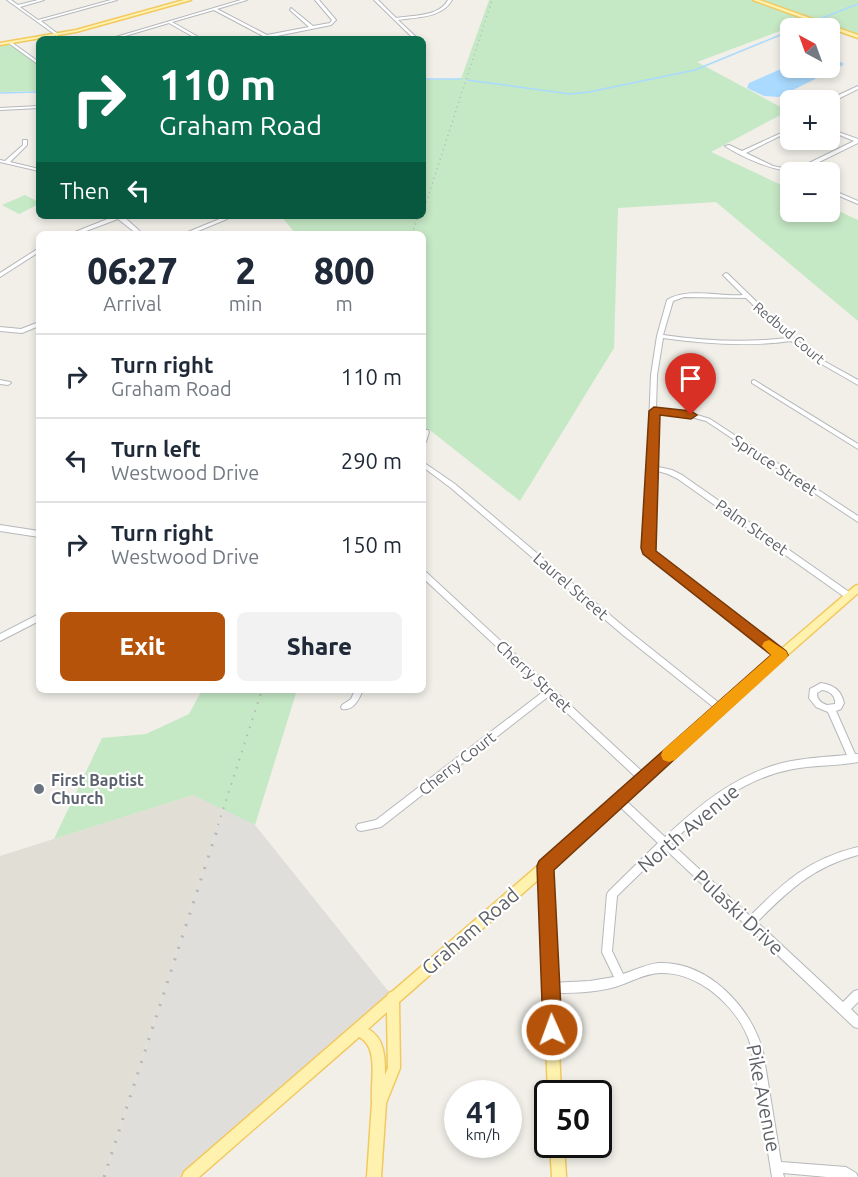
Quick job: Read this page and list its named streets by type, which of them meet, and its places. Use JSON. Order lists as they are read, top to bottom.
{
  "streets": {
    "main road": ["Graham Road"],
    "street": [
      "Redbud Court",
      "Spruce Street",
      "Palm Street",
      "Laurel Street",
      "Cherry Street",
      "Cherry Court",
      "North Avenue",
      "Pulaski Drive",
      "Pike Avenue"
    ]
  },
  "crossings": [
    ["Palm Street", "Graham Road"],
    ["Laurel Street", "Graham Road"],
    ["Cherry Street", "Cherry Court"],
    ["Cherry Street", "Graham Road"],
    ["North Avenue", "Pulaski Drive"],
    ["North Avenue", "Pike Avenue"],
    ["Pulaski Drive", "Graham Road"]
  ],
  "places": ["First Baptist Church"],
  "north": "top left",
  "page": {
    "map_buttons": ["+", "−"],
    "turn": ["110 m", "Graham Road"],
    "then": "Then",
    "eta": [
      "06:27",
      "Arrival",
      "2",
      "min",
      "800",
      "m"
    ],
    "list": [
      {
        "name": "Turn right",
        "note": "Graham Road",
        "value": "110 m"
      },
      {
        "name": "Turn left",
        "note": "Westwood Drive",
        "value": "290 m"
      },
      {
        "name": "Turn right",
        "note": "Westwood Drive",
        "value": "150 m"
      }
    ],
    "buttons": ["Exit", "Share"],
    "speed": "41 km/h",
    "limit": "50"
  }
}
